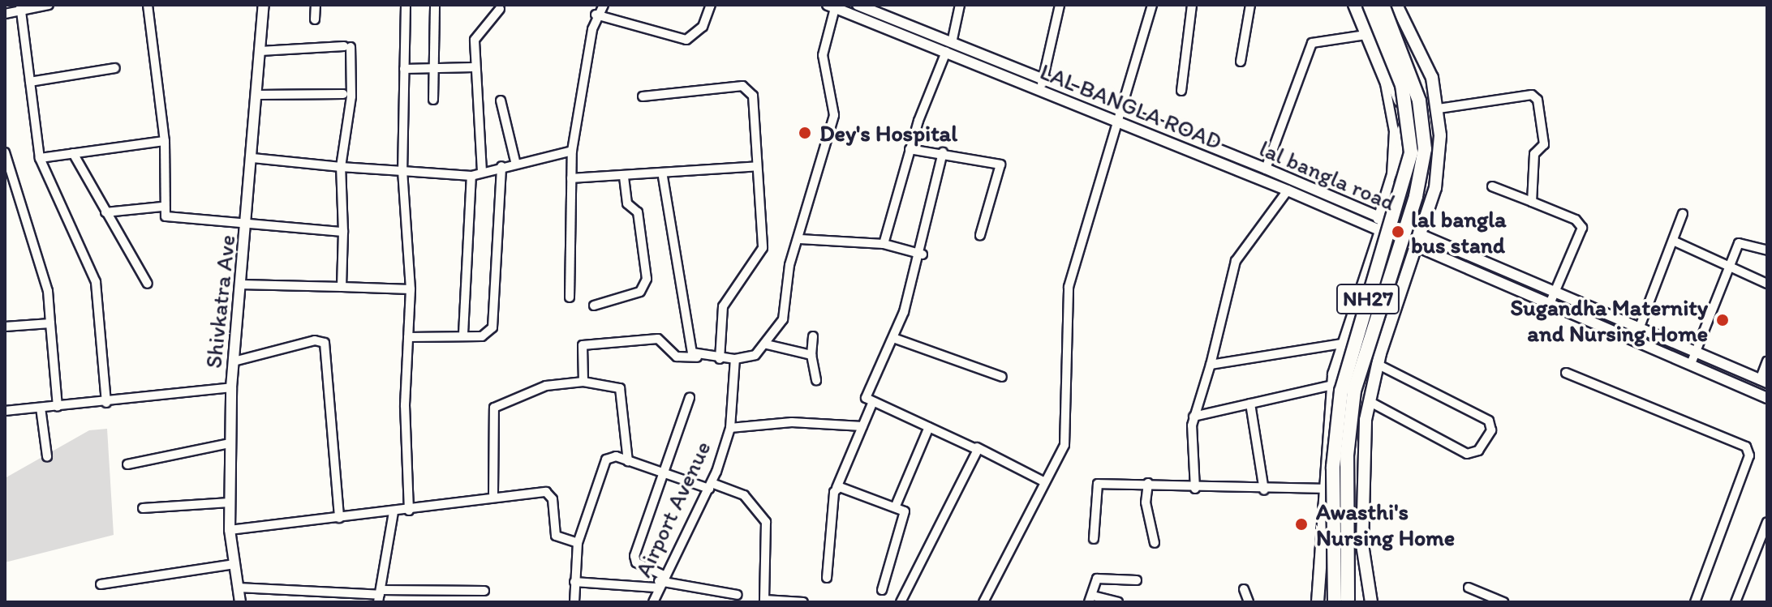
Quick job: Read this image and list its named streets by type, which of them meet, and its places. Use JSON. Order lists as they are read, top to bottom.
{
  "streets": {
    "highway": ["NH27"],
    "street": [
      "LAL BANGLA ROAD",
      "lal bangla road",
      "Shivkatra Ave",
      "Airport Avenue"
    ]
  },
  "crossings": [
    ["LAL BANGLA ROAD", "lal bangla road"]
  ],
  "places": [
    "Dey's Hospital",
    "lal bangla bus stand",
    "Sugandha Maternity and Nursing Home",
    "Awasthi's Nursing Home"
  ]
}
